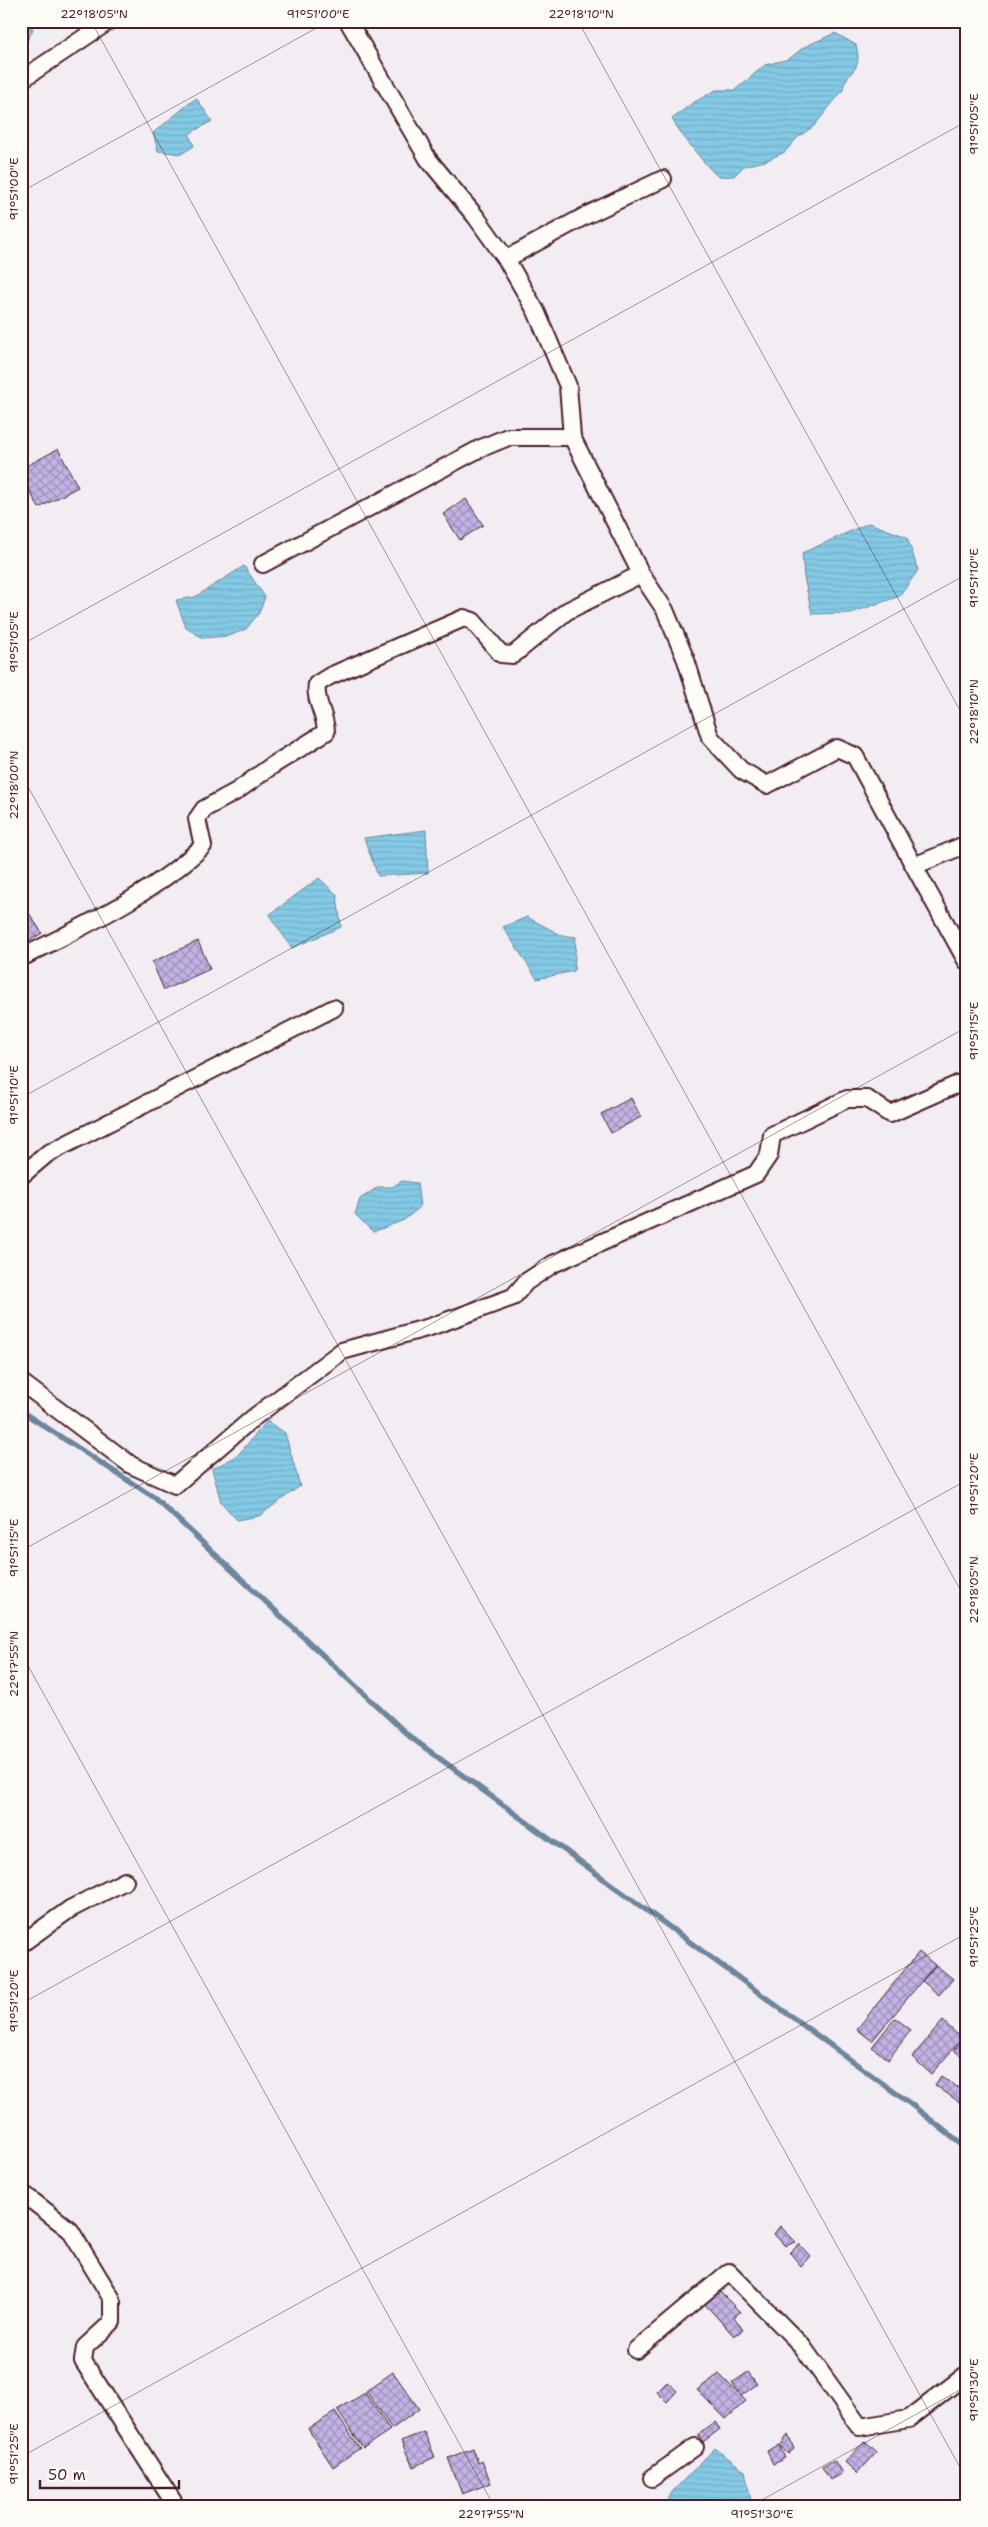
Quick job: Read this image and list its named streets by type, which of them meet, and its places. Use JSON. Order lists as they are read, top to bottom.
{
  "scale_bar": "50 m",
  "coordinates": [
    "22°18'05\"N",
    "91°51'00\"E",
    "22°18'10\"N",
    "91°51'05\"E",
    "91°51'10\"E",
    "22°18'00\"N",
    "91°51'15\"E",
    "91°51'20\"E",
    "22°17'55\"N",
    "91°51'25\"E",
    "91°51'30\"E"
  ]
}
